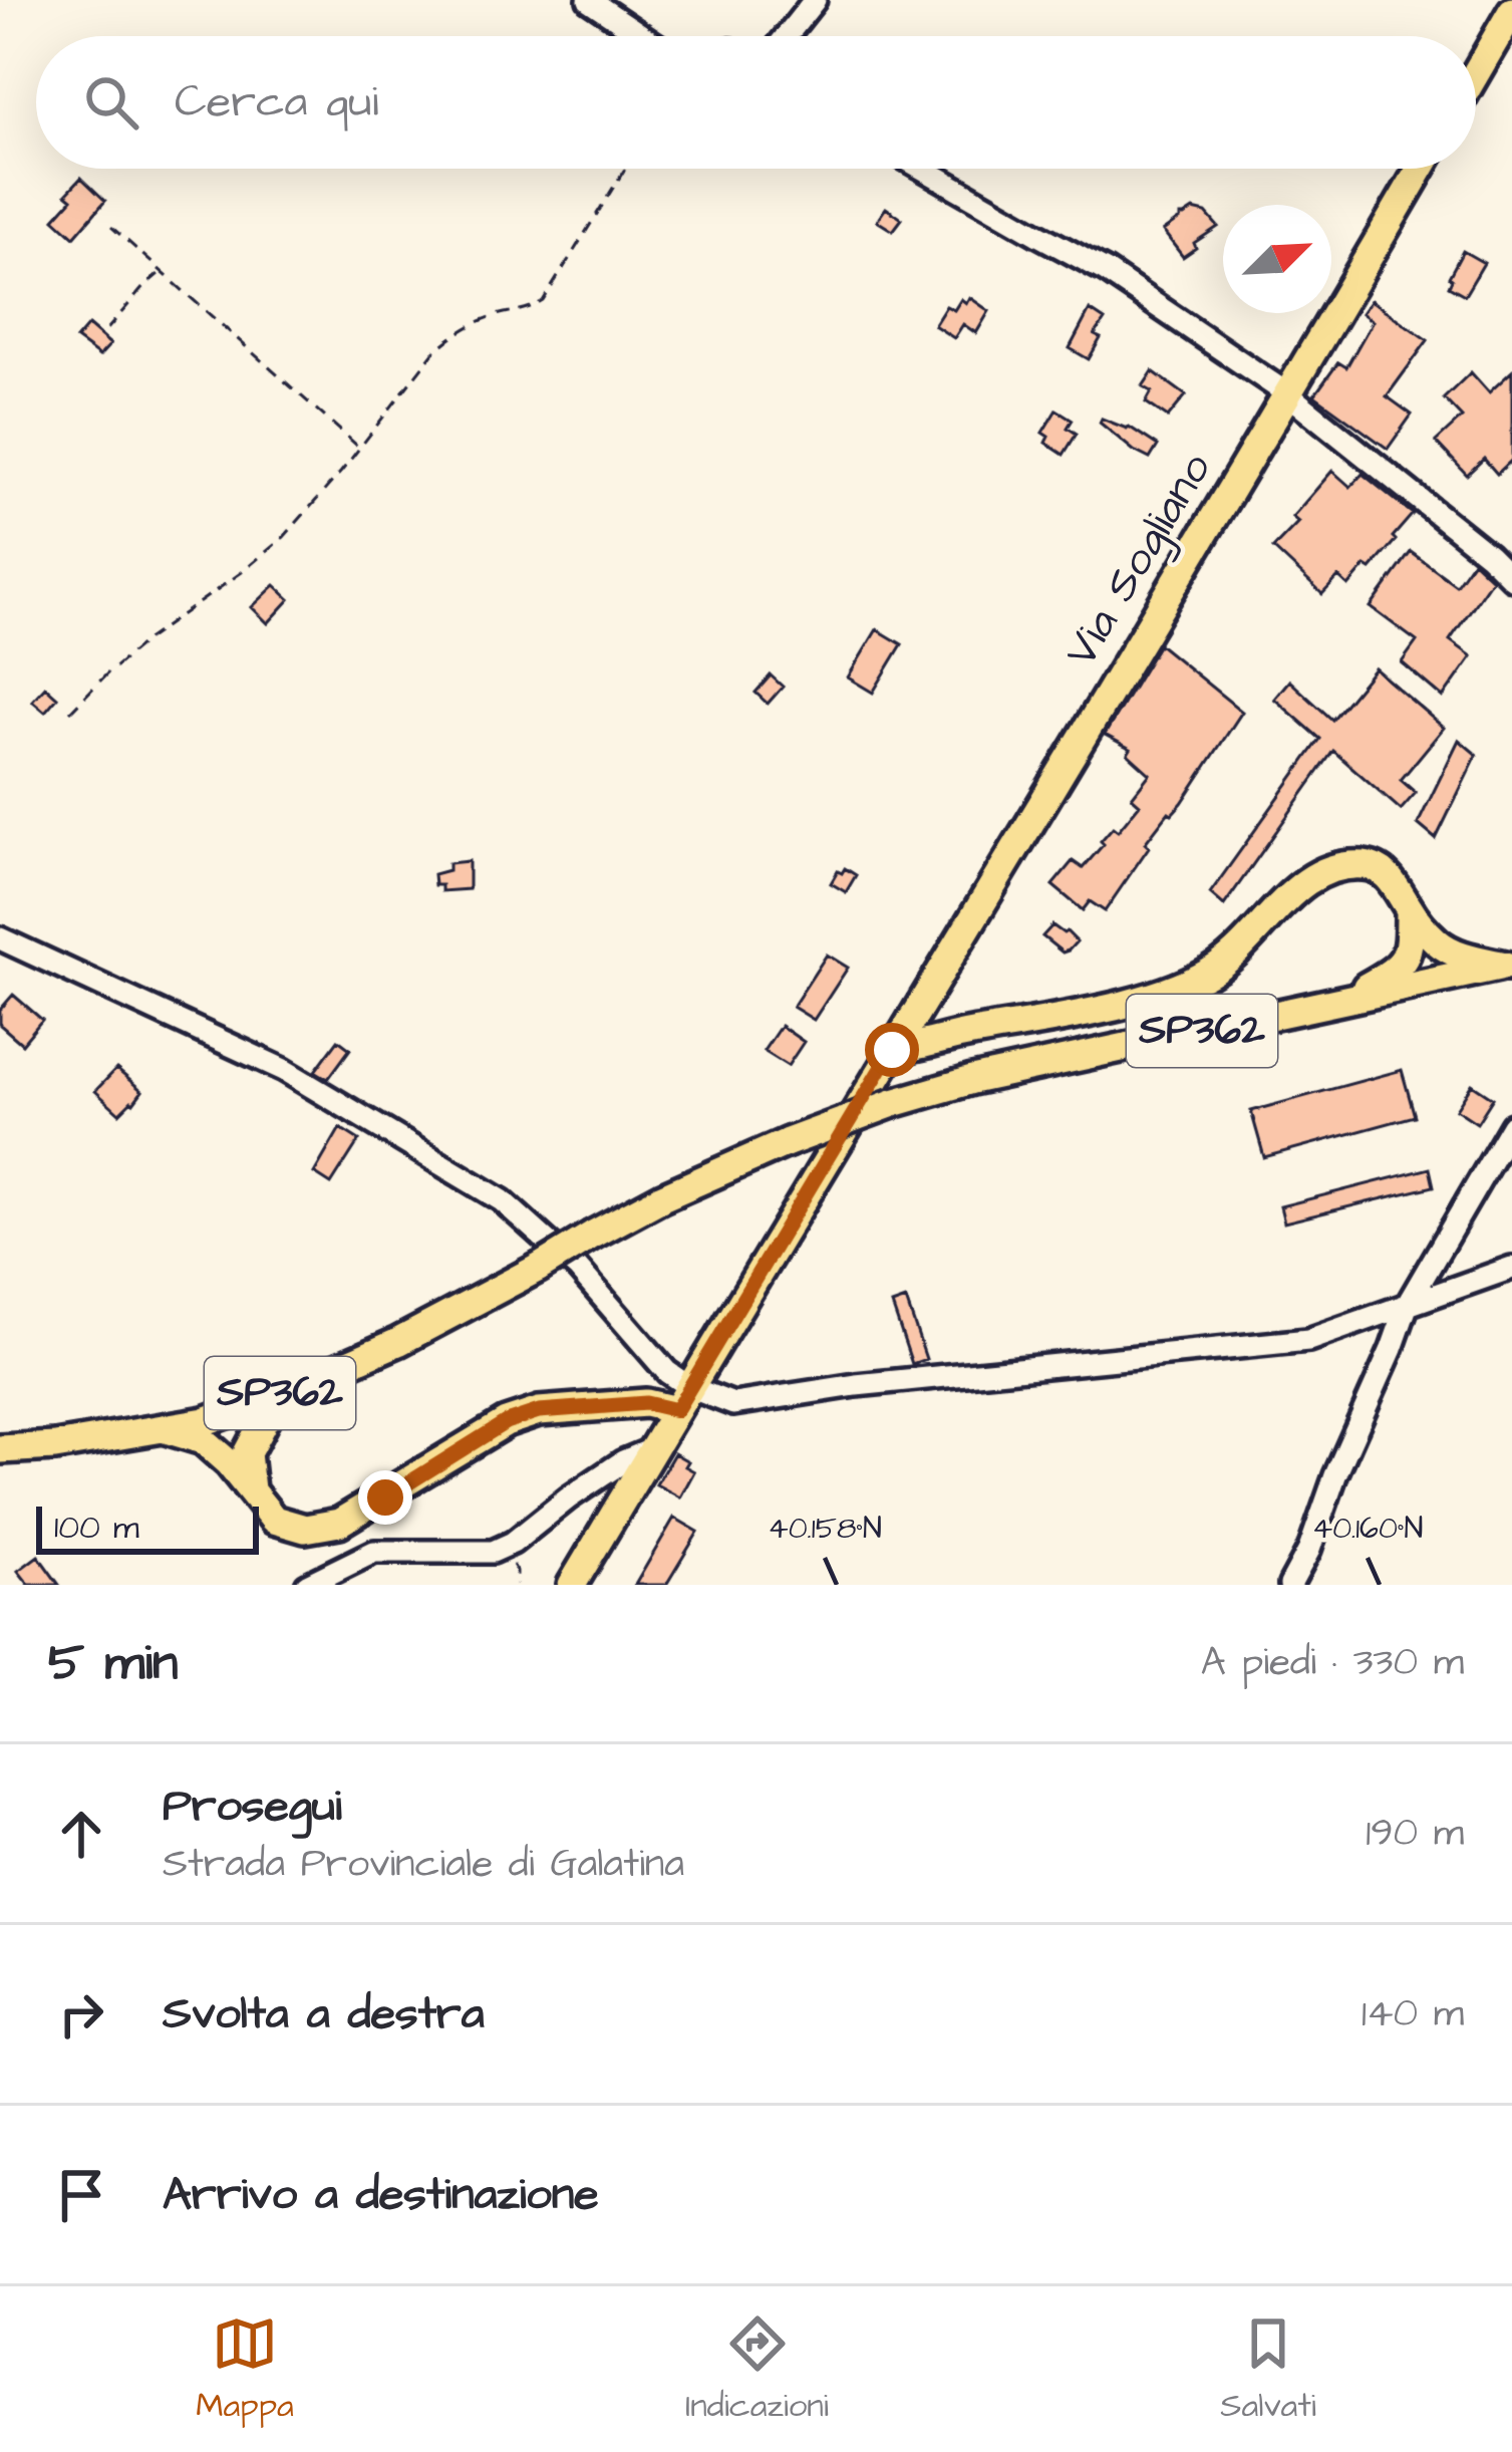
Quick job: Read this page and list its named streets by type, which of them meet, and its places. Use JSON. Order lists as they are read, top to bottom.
{
  "streets": {
    "main road": ["Via Sogliano", "SP362"]
  },
  "scale_bar": "100 m",
  "north": "top right",
  "page": {
    "search": "Cerca qui",
    "scale": "100 m",
    "heading": ["5 min", "A piedi · 330 m"],
    "list": [
      ["Prosegui", "Strada Provinciale di Galatina", "190 m"],
      ["Svolta a destra", "140 m"],
      "Arrivo a destinazione"
    ],
    "nav": ["Mappa", "Indicazioni", "Salvati"]
  },
  "coordinates": ["40.158°N", "40.160°N"]
}
